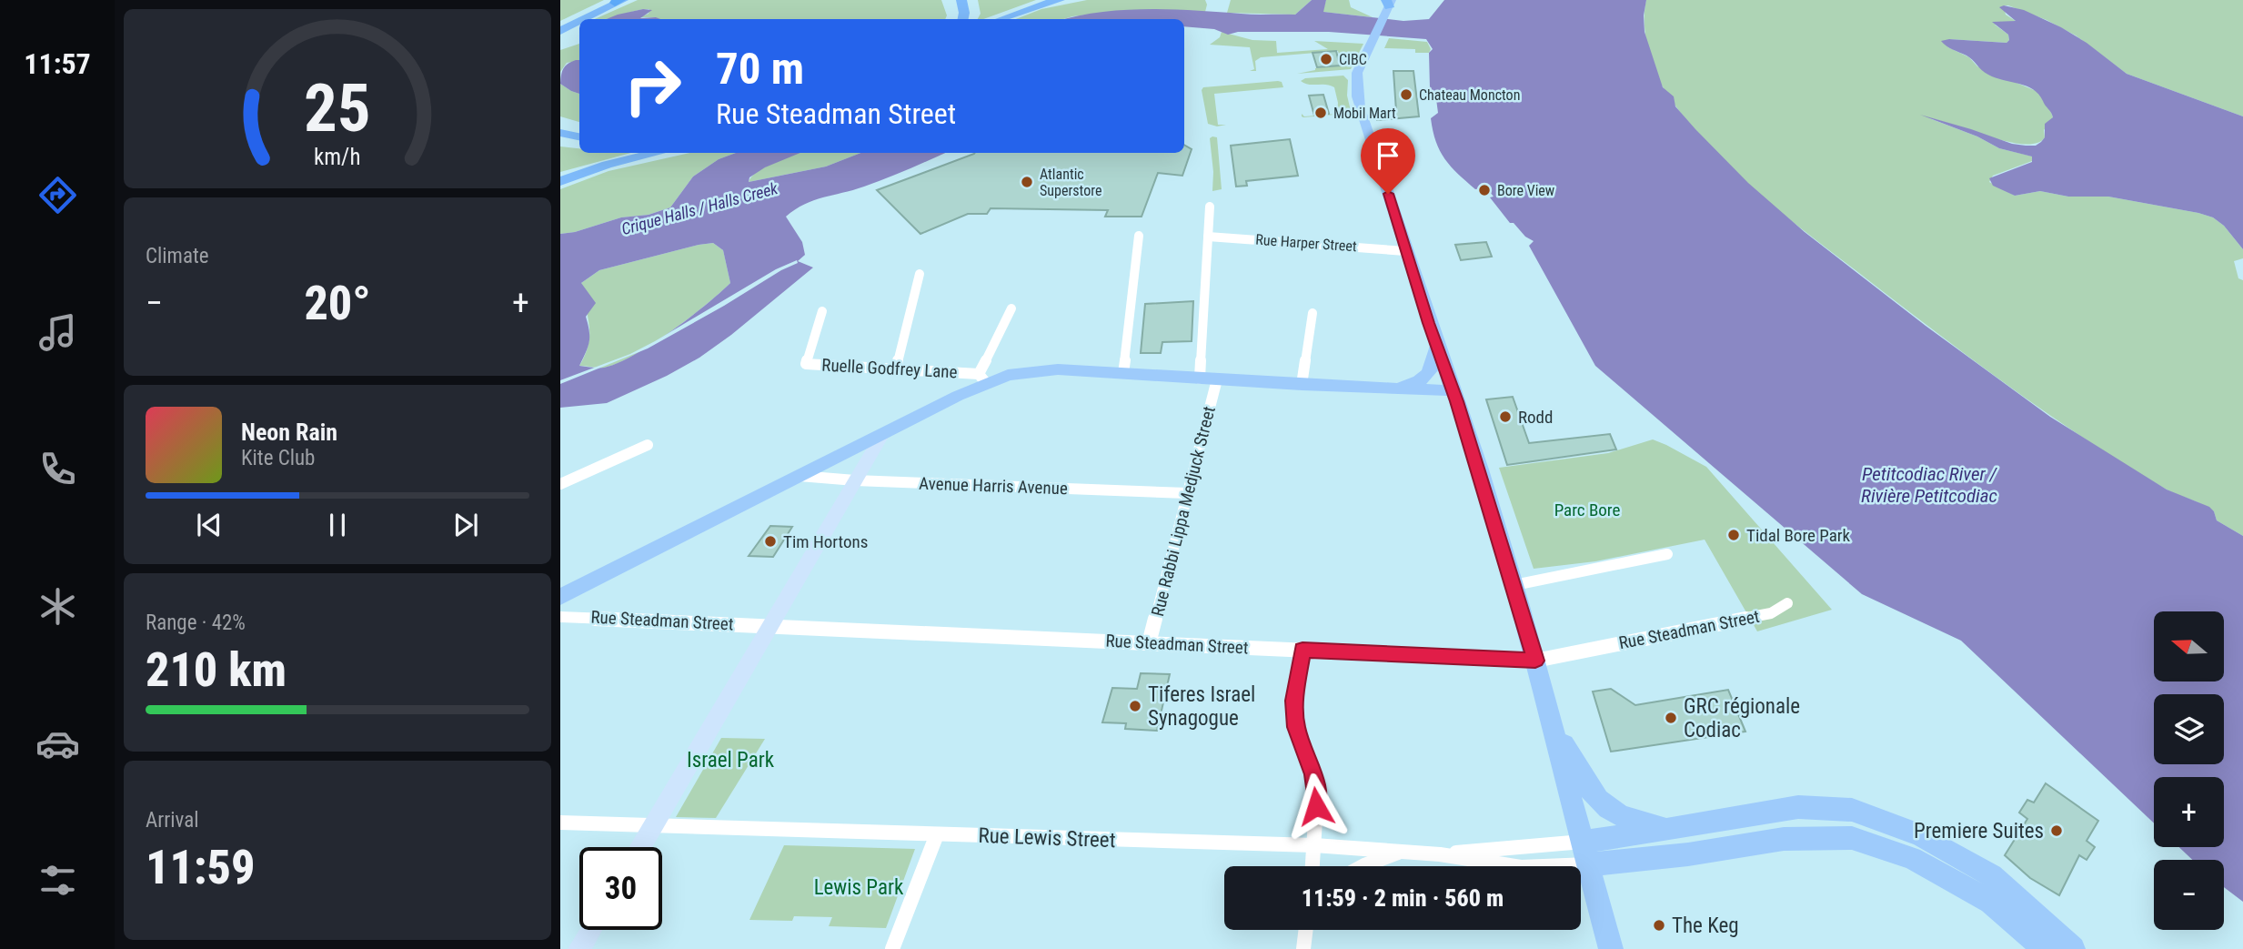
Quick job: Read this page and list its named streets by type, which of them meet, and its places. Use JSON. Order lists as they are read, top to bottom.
{
  "streets": {
    "street": [
      "Rue Harper Street",
      "Ruelle Godfrey Lane",
      "Avenue Harris Avenue",
      "Rue Rabbi Lippa Medjuck Street",
      "Rue Steadman Street",
      "Rue Lewis Street"
    ]
  },
  "crossings": [
    ["Rue Harper Street", "Rue Rabbi Lippa Medjuck Street"],
    ["Avenue Harris Avenue", "Rue Rabbi Lippa Medjuck Street"],
    ["Rue Rabbi Lippa Medjuck Street", "Rue Steadman Street"]
  ],
  "water": ["Crique Halls / Halls Creek", "Petitcodiac River / Rivière Petitcodiac"],
  "parks": ["Parc Bore", "Israel Park", "Lewis Park"],
  "places": [
    "CIBC",
    "Chateau Moncton",
    "Mobil Mart",
    "Atlantic Superstore",
    "Bore View",
    "Rodd",
    "Tidal Bore Park",
    "Tim Hortons",
    "Tiferes Israel Synagogue",
    "GRC régionale Codiac",
    "Premiere Suites",
    "The Keg"
  ],
  "north": "left",
  "page": {
    "tabs": "11:57",
    "turn": ["70 m", "Rue Steadman Street"],
    "tile": [
      "Climate",
      ["Range · 42%", "210 km"],
      ["Arrival", "11:59"]
    ],
    "heat": ["−", "20°", "+"],
    "song": ["Neon Rain", "Kite Club"],
    "map_buttons": ["+", "−"],
    "limit": "30",
    "trip": "11:59 · 2 min · 560 m",
    "gauge": ["25", "km/h"]
  }
}
